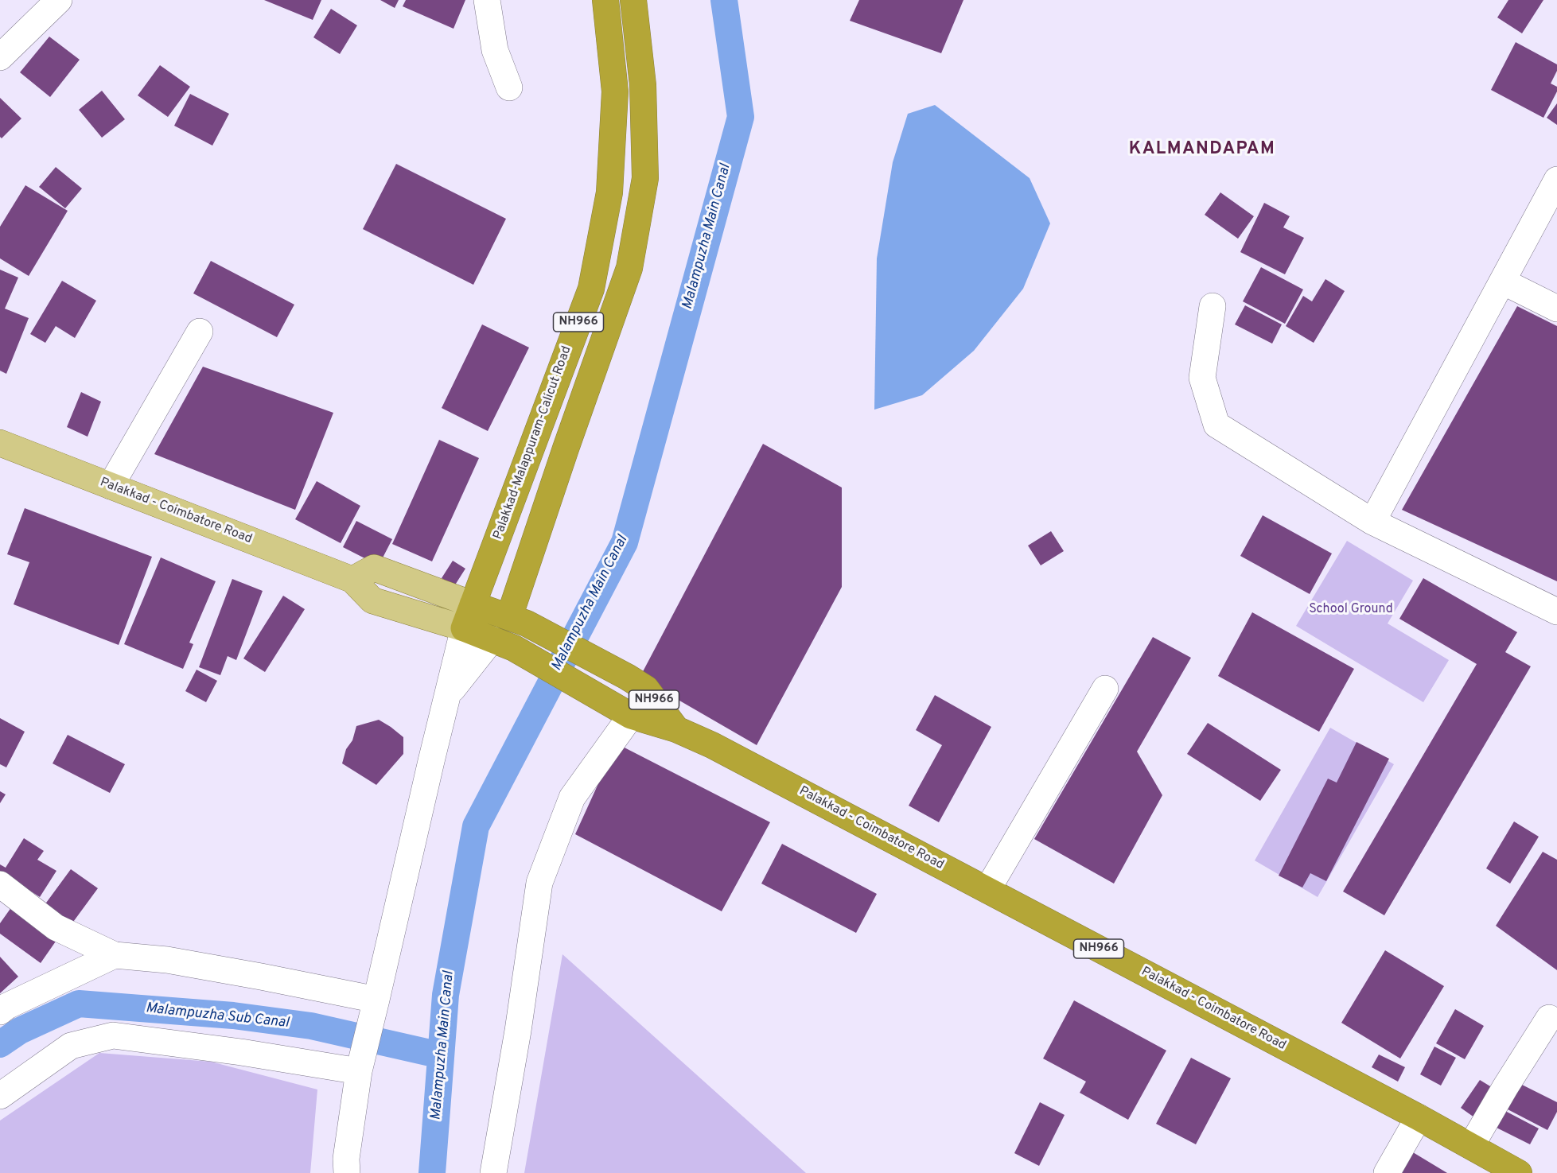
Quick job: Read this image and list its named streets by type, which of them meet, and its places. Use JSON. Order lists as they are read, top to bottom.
{
  "streets": {
    "highway": ["NH966", "Palakkad-Malappuram-Calicut Road", "Palakkad - Coimbatore Road"]
  },
  "crossings": [
    ["NH966", "Palakkad - Coimbatore Road"],
    ["Palakkad-Malappuram-Calicut Road", "Palakkad - Coimbatore Road"]
  ],
  "districts": ["KALMANDAPAM"],
  "water": ["Malampuzha Main Canal", "Malampuzha Sub Canal"],
  "parks": ["School Ground"]
}
